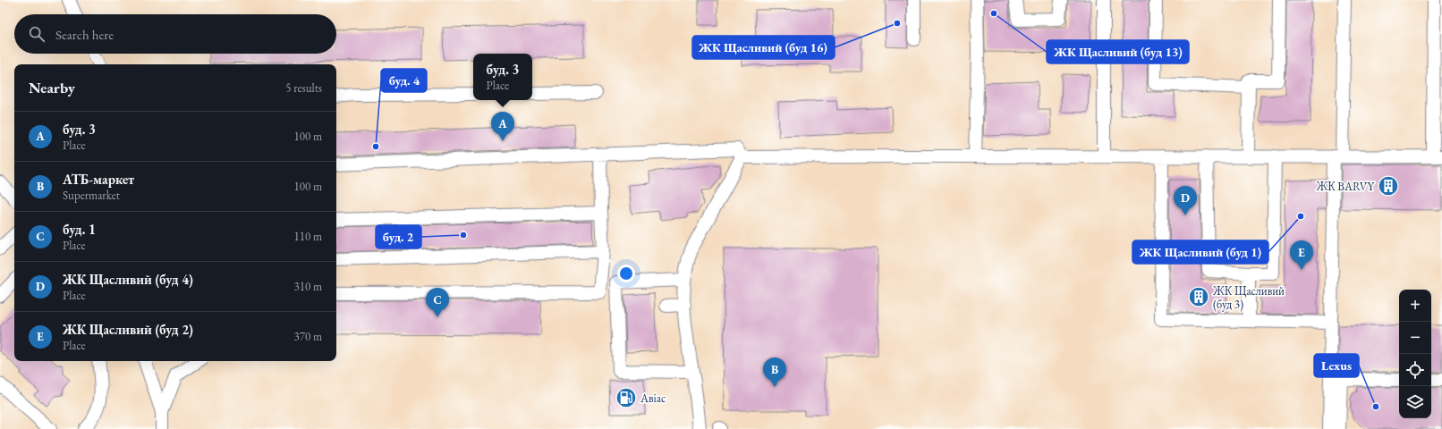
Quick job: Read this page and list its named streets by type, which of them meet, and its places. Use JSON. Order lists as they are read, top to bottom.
{
  "places": {
    "other": [
      "ЖК Щасливий (буд 13)",
      "ЖК Щасливий (буд 16)",
      "буд. 4",
      "ЖК Щасливий (буд 1)",
      "буд. 2",
      "Lexus"
    ],
    "building": ["ЖК BARVY", "ЖК Щасливий (буд 3)"],
    "fuel station": ["Авіас"]
  },
  "page": {
    "search": "Search here",
    "popup": ["буд. 3", "Place"],
    "heading": ["Nearby", "5 results"],
    "list": [
      {
        "mark": "A",
        "name": "буд. 3",
        "note": "Place",
        "value": "100 m"
      },
      {
        "mark": "B",
        "name": "АТБ-маркет",
        "note": "Supermarket",
        "value": "100 m"
      },
      {
        "mark": "C",
        "name": "буд. 1",
        "note": "Place",
        "value": "110 m"
      },
      {
        "mark": "D",
        "name": "ЖК Щасливий (буд 4)",
        "note": "Place",
        "value": "310 m"
      },
      {
        "mark": "E",
        "name": "ЖК Щасливий (буд 2)",
        "note": "Place",
        "value": "370 m"
      }
    ],
    "pins": [
      "A",
      "D",
      "E",
      "C",
      "B"
    ],
    "map_buttons": ["+", "−"]
  }
}
